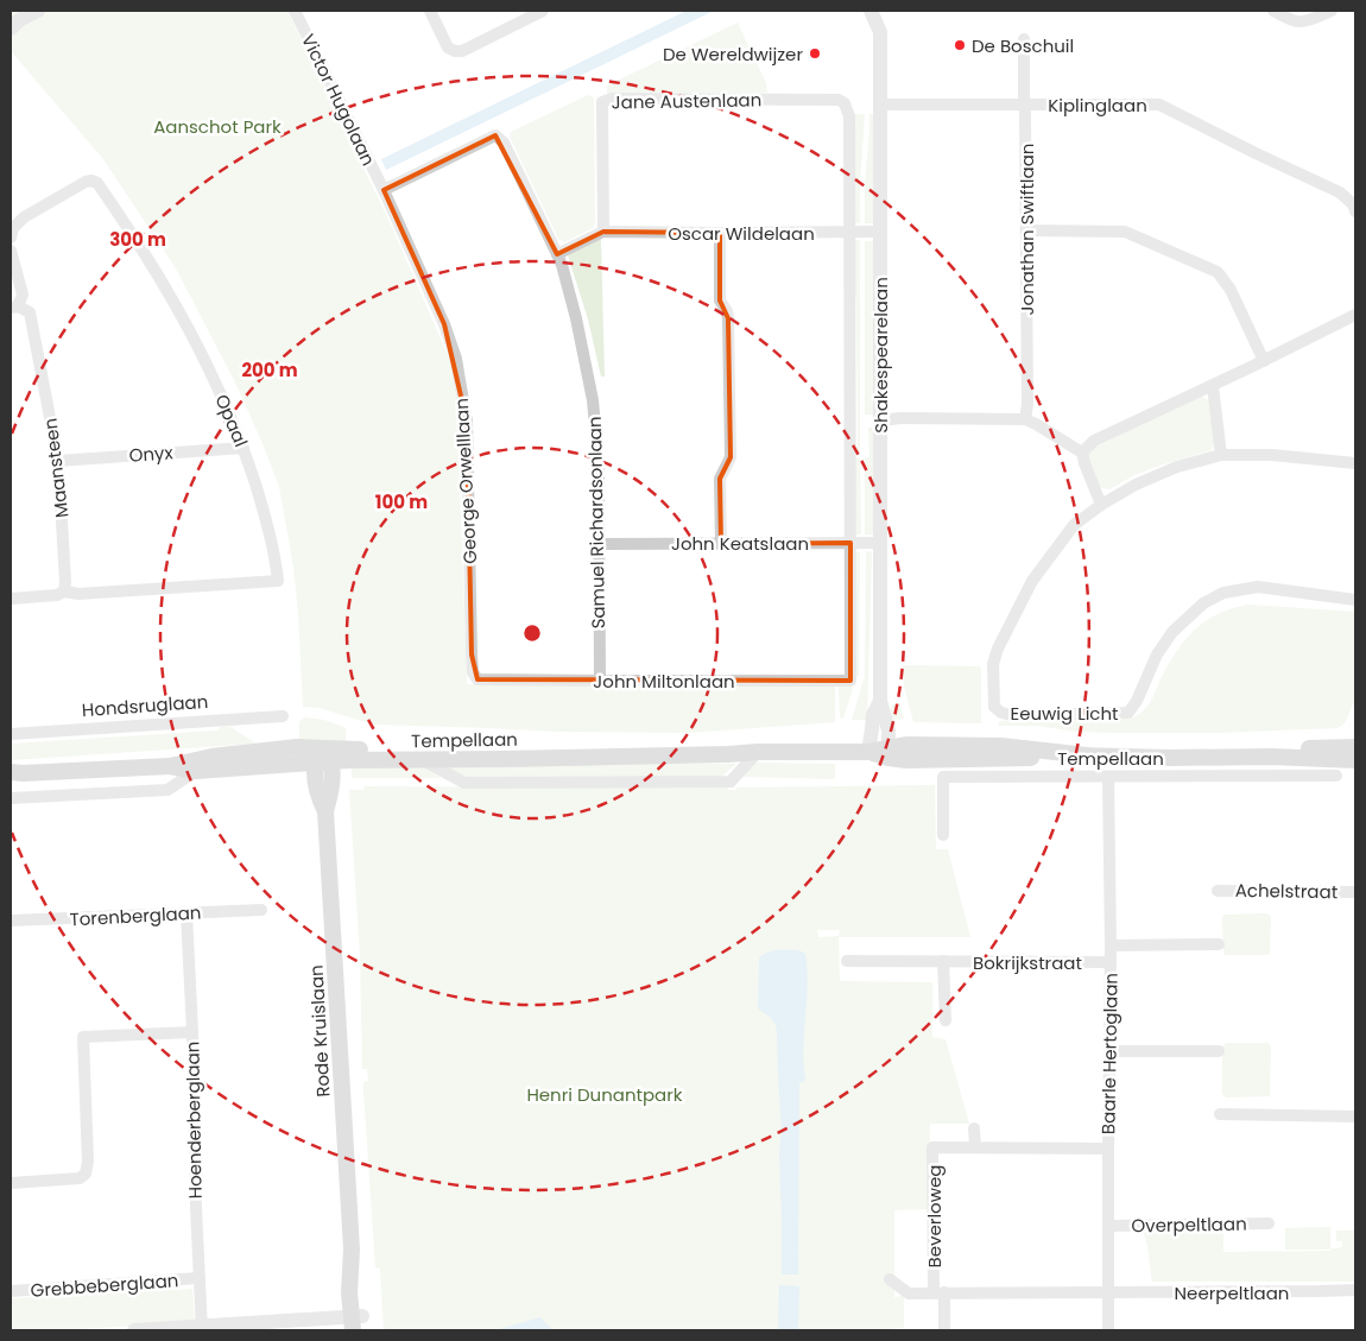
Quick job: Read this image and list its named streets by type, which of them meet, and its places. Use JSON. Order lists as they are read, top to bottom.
{
  "streets": {
    "main road": ["Tempellaan", "Rode Kruislaan"],
    "street": [
      "Victor Hugolaan",
      "Jane Austenlaan",
      "Kiplinglaan",
      "Jonathan Swiftlaan",
      "Oscar Wildelaan",
      "Shakespearelaan",
      "Opaal",
      "Onyx",
      "Maansteen",
      "George Orwelllaan",
      "Samuel Richardsonlaan",
      "John Keatslaan",
      "John Miltonlaan",
      "Hondsruglaan",
      "Eeuwig Licht",
      "Achelstraat",
      "Torenberglaan",
      "Bokrijkstraat",
      "Baarle Hertoglaan",
      "Hoenderberglaan",
      "Beverloweg",
      "Overpeltlaan",
      "Grebbeberglaan",
      "Neerpeltlaan"
    ]
  },
  "crossings": [
    ["Victor Hugolaan", "George Orwelllaan"],
    ["Victor Hugolaan", "Samuel Richardsonlaan"],
    ["Jane Austenlaan", "Oscar Wildelaan"],
    ["Jane Austenlaan", "Shakespearelaan"],
    ["Kiplinglaan", "Jonathan Swiftlaan"],
    ["Kiplinglaan", "Shakespearelaan"],
    ["Oscar Wildelaan", "Shakespearelaan"],
    ["Shakespearelaan", "John Keatslaan"],
    ["Shakespearelaan", "John Miltonlaan"],
    ["Shakespearelaan", "Tempellaan"],
    ["Opaal", "Onyx"],
    ["Opaal", "Maansteen"],
    ["Onyx", "Maansteen"],
    ["George Orwelllaan", "Samuel Richardsonlaan"],
    ["George Orwelllaan", "John Miltonlaan"],
    ["Samuel Richardsonlaan", "John Keatslaan"],
    ["Samuel Richardsonlaan", "John Miltonlaan"],
    ["Tempellaan", "Rode Kruislaan"],
    ["Tempellaan", "Baarle Hertoglaan"],
    ["Torenberglaan", "Hoenderberglaan"],
    ["Bokrijkstraat", "Baarle Hertoglaan"],
    ["Baarle Hertoglaan", "Beverloweg"],
    ["Baarle Hertoglaan", "Overpeltlaan"],
    ["Baarle Hertoglaan", "Neerpeltlaan"],
    ["Hoenderberglaan", "Grebbeberglaan"],
    ["Beverloweg", "Neerpeltlaan"]
  ],
  "parks": ["Aanschot Park", "Henri Dunantpark"],
  "places": ["De Boschuil", "De Wereldwijzer"],
  "rings": ["300 m", "200 m", "100 m"]
}
